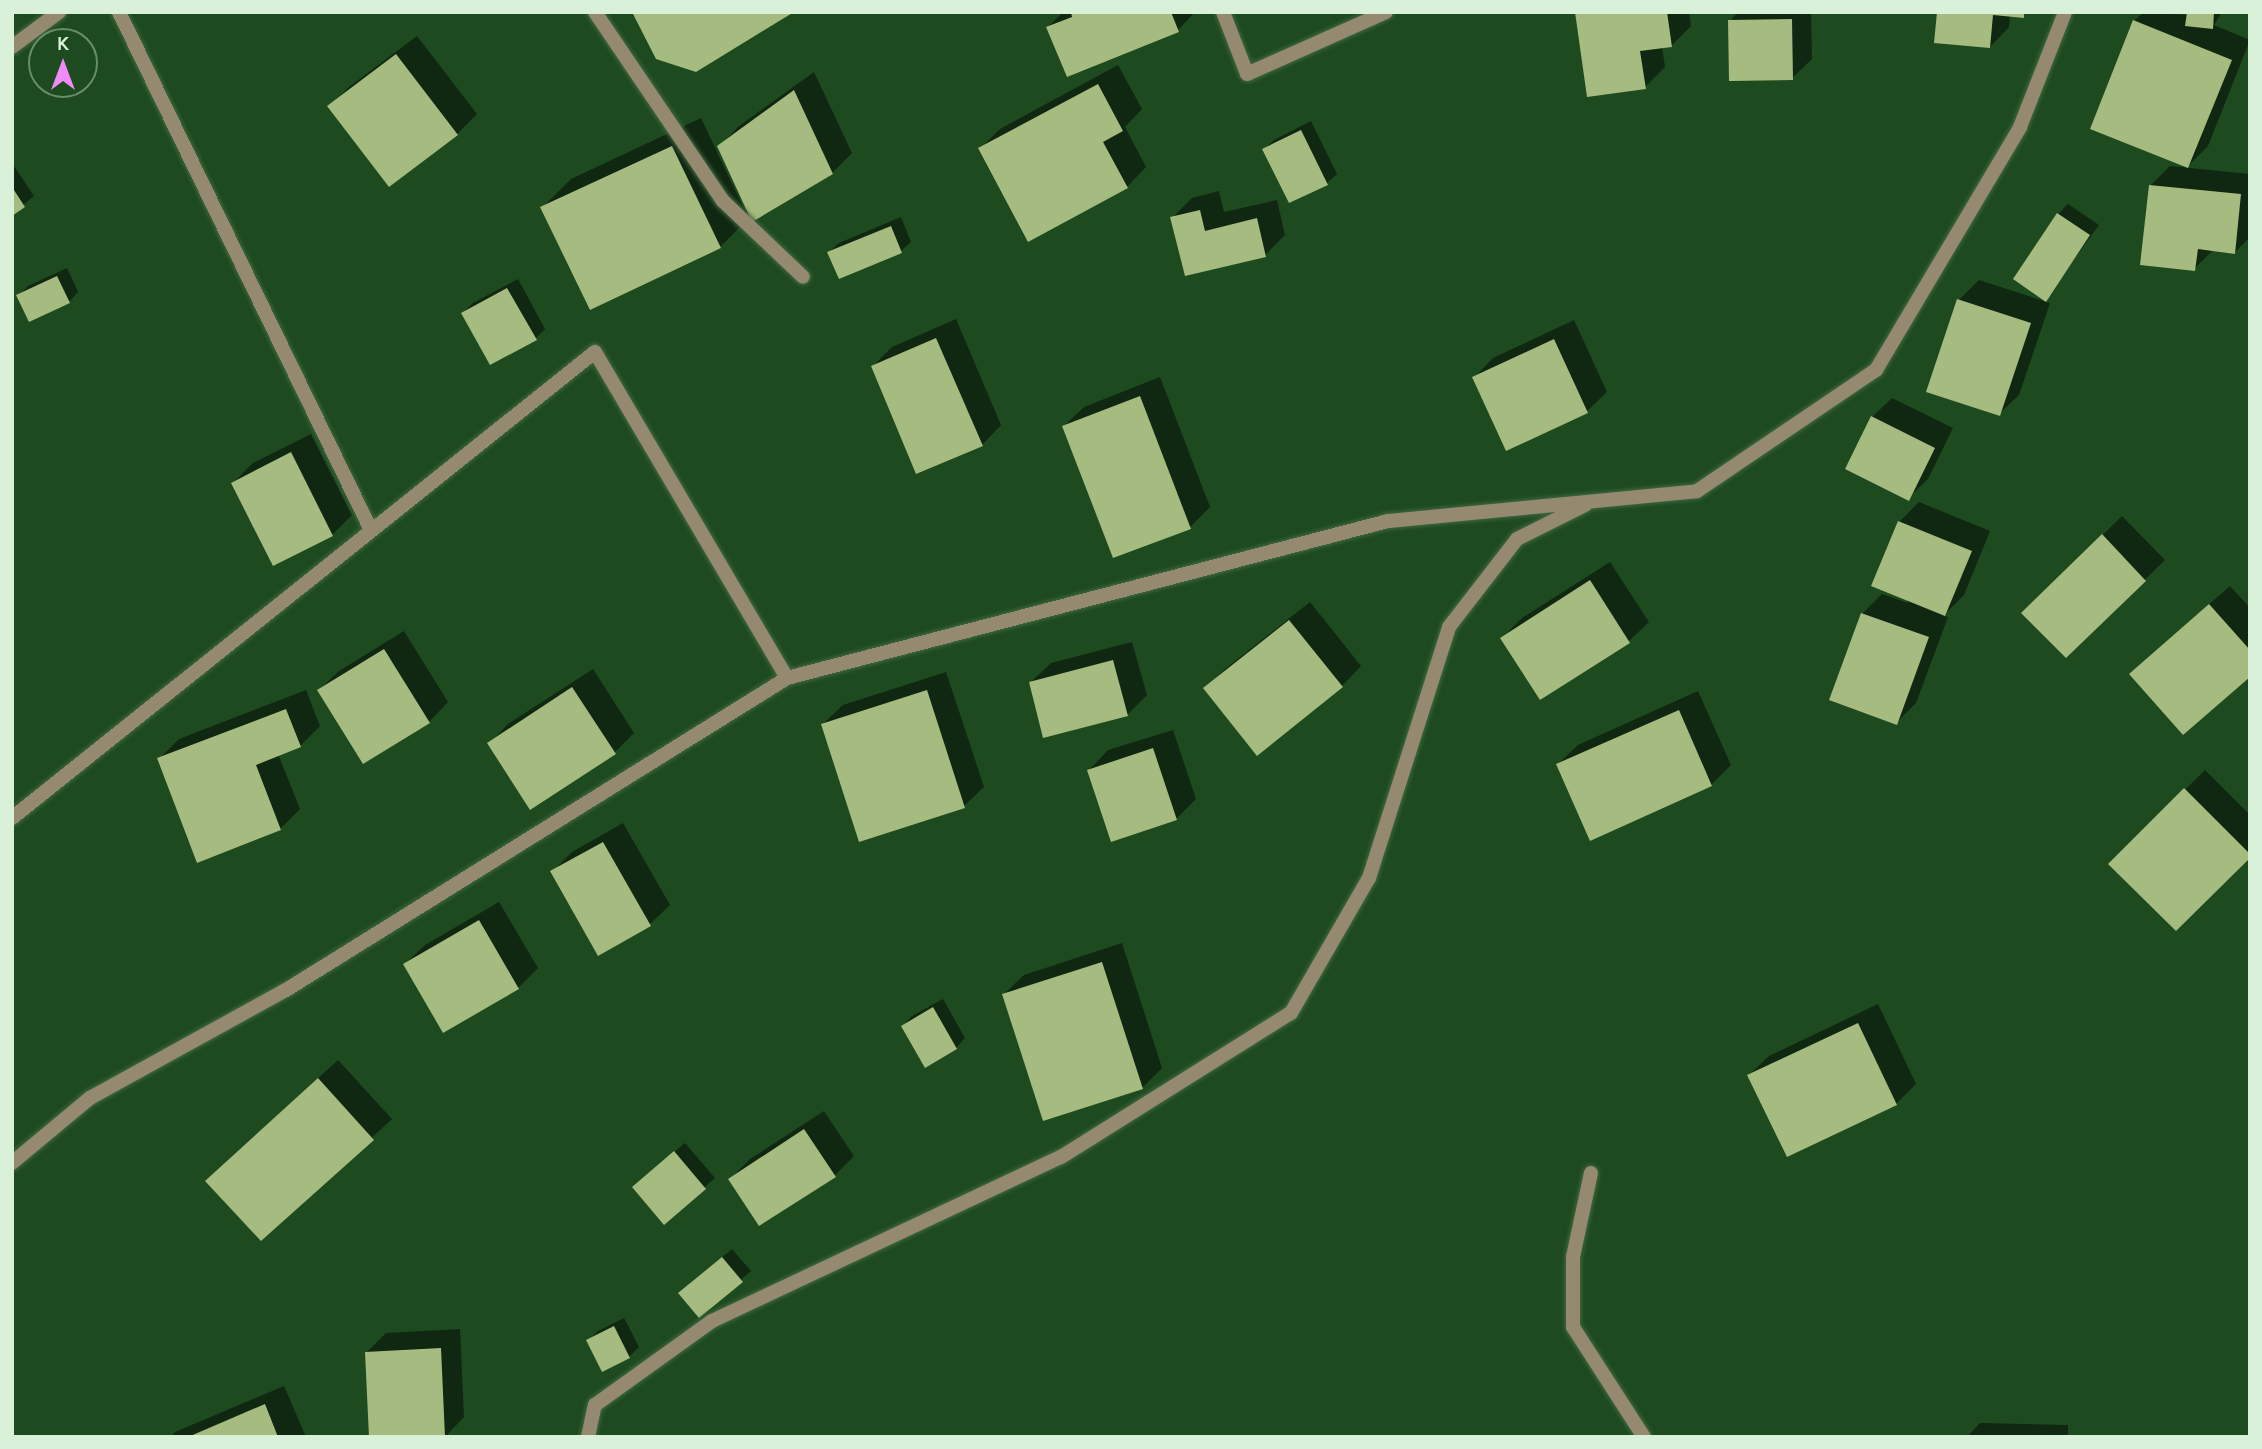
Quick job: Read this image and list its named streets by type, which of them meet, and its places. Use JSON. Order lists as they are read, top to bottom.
{
  "north": "top"
}
